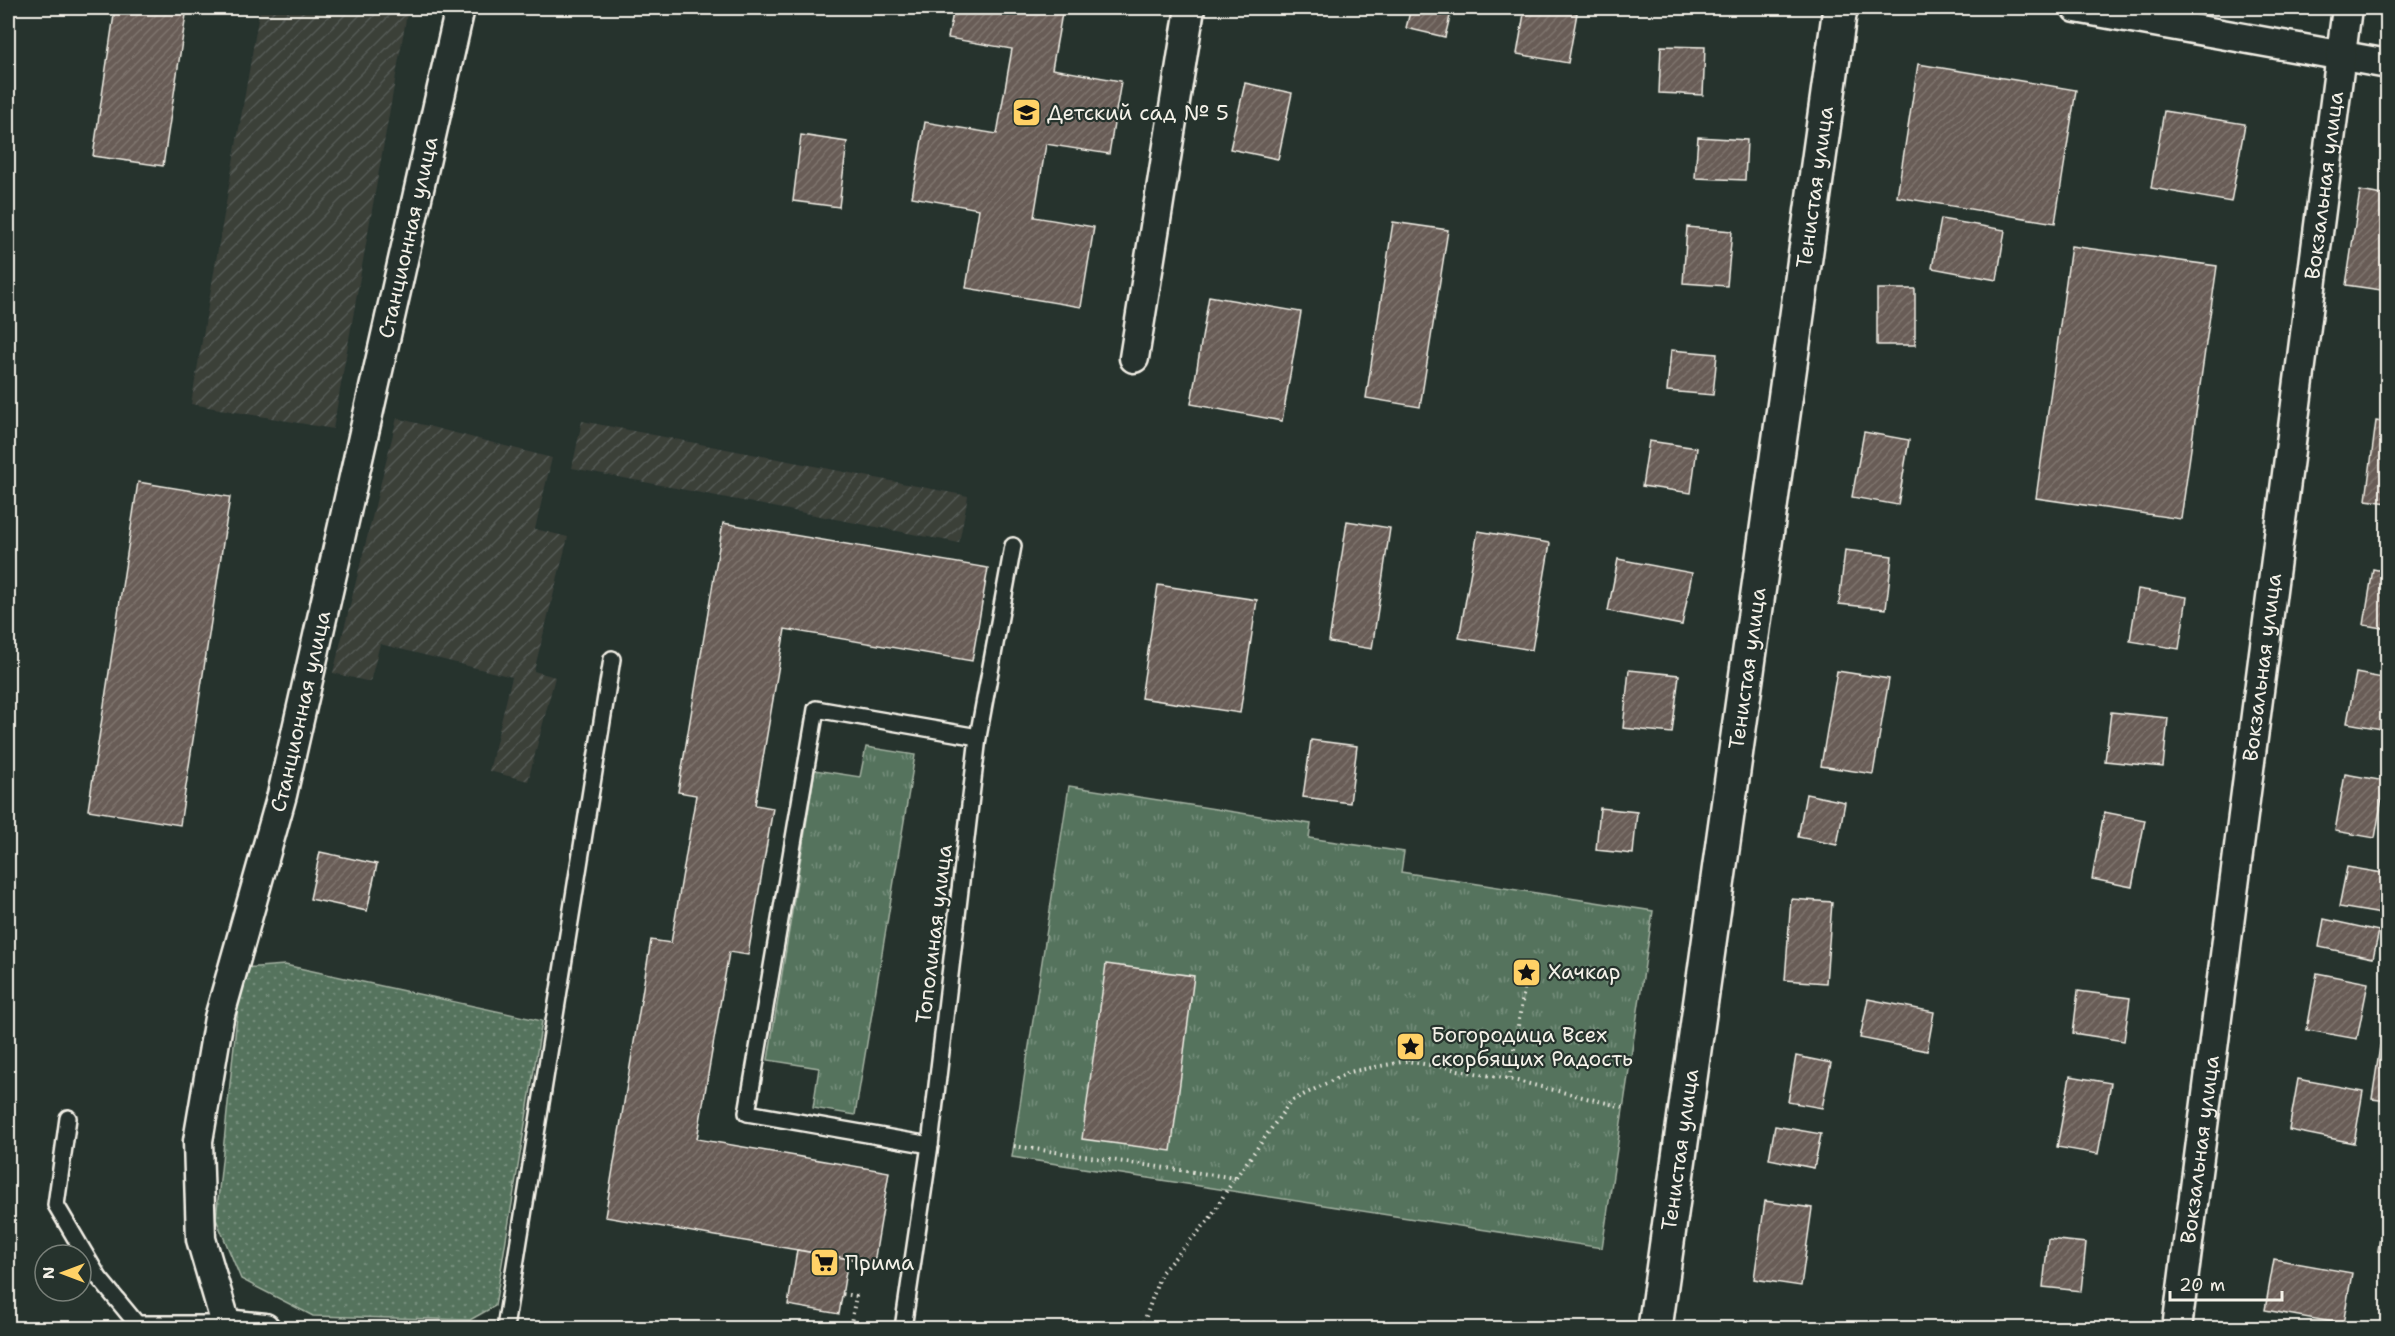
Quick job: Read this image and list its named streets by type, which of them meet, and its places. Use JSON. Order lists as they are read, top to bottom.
{
  "streets": {
    "street": ["Вокзальная улица", "Тенистая улица", "Станционная улица"],
    "lane": ["Тополиная улица"]
  },
  "places": {
    "school or university": ["Детский сад № 5"],
    "place": ["Хачкар", "Богородица Всех скорбящих Радость"],
    "supermarket": ["Прима"]
  },
  "scale_bar": "20 m",
  "north": "left"
}
